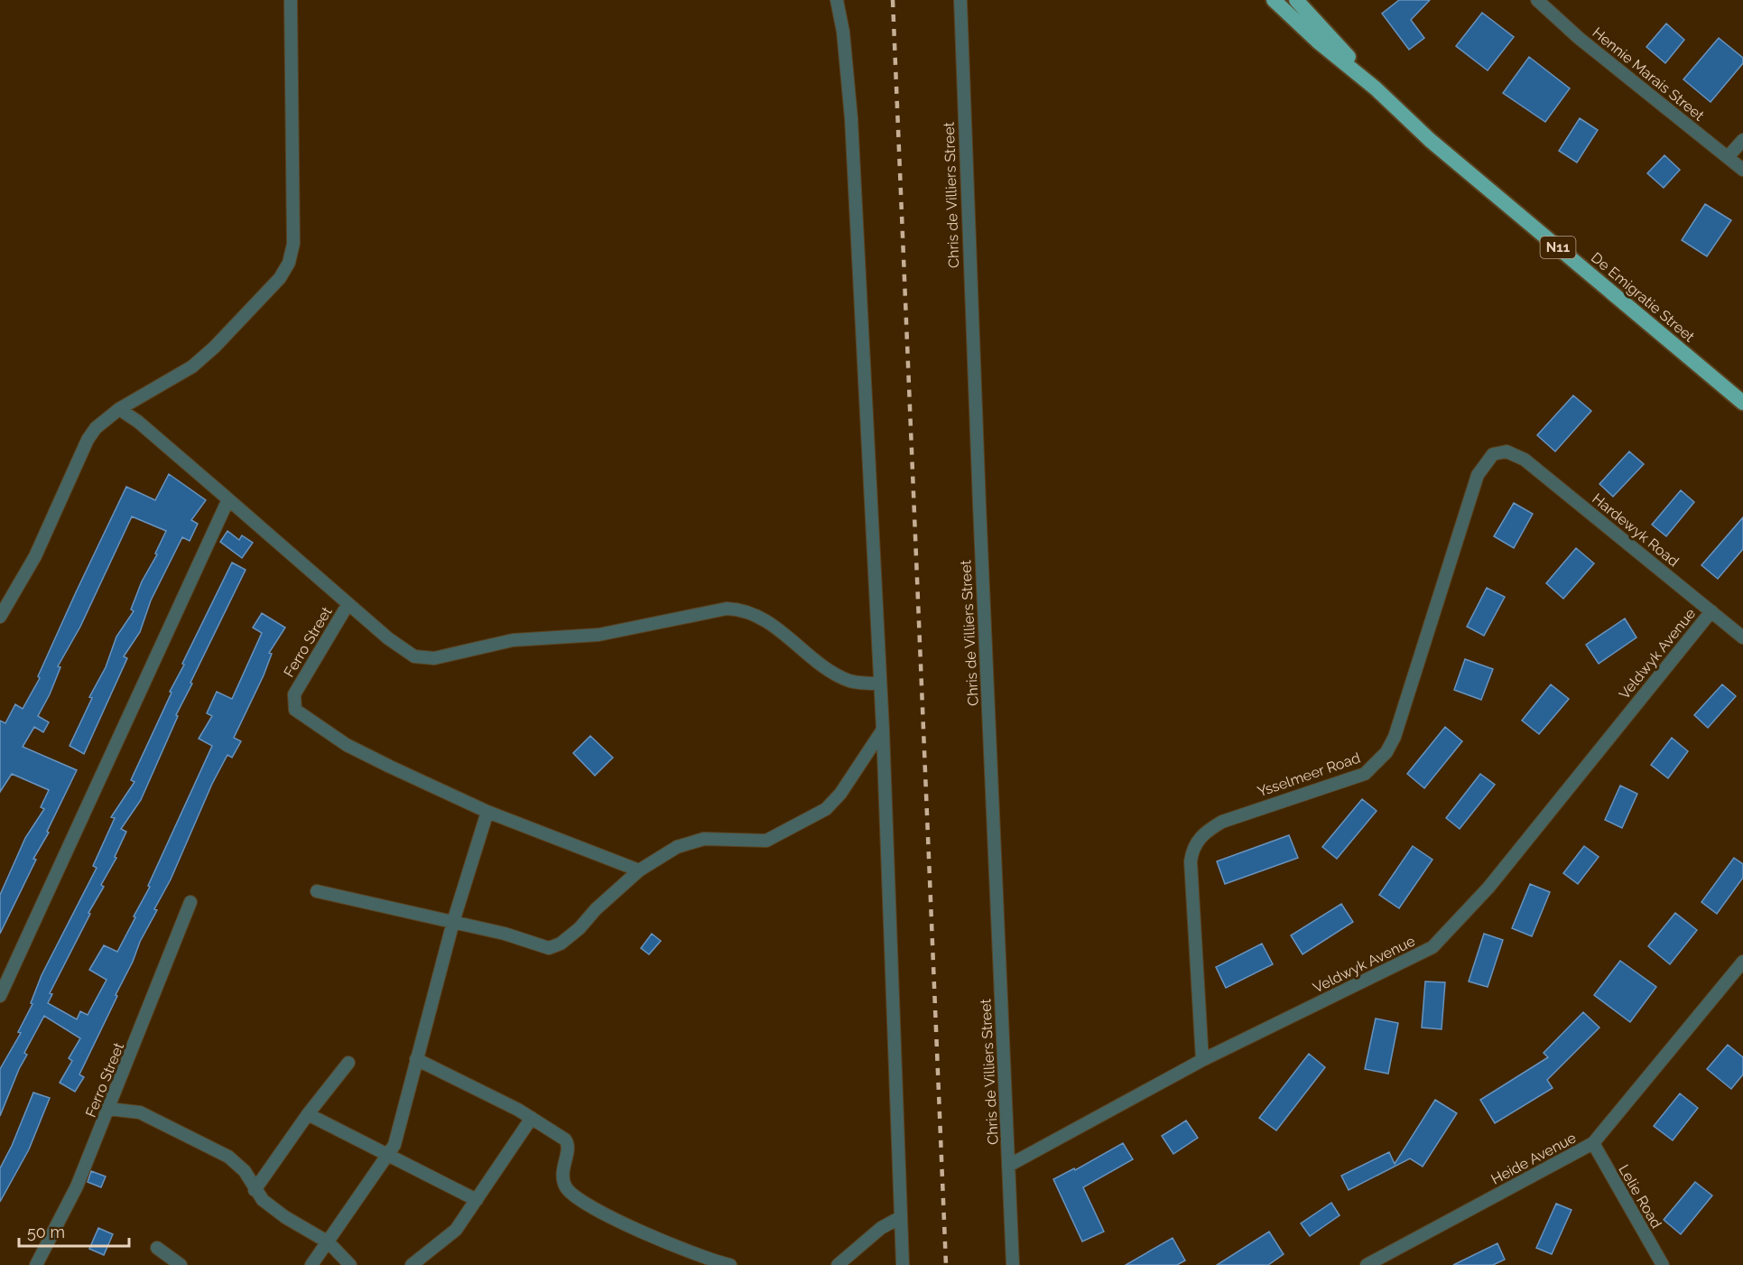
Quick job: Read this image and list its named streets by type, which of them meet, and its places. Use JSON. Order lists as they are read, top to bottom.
{
  "streets": {
    "highway": ["N11", "De Emigratie Street"],
    "street": [
      "Hennie Marais Street",
      "Chris de Villiers Street",
      "Hardewyk Road",
      "Ferro Street",
      "Veldwyk Avenue",
      "Ysselmeer Road",
      "Heide Avenue",
      "Lelie Road"
    ]
  },
  "crossings": [
    ["Chris de Villiers Street", "Veldwyk Avenue"],
    ["Hardewyk Road", "Veldwyk Avenue"],
    ["Hardewyk Road", "Ysselmeer Road"],
    ["Veldwyk Avenue", "Ysselmeer Road"],
    ["Heide Avenue", "Lelie Road"]
  ],
  "scale_bar": "50 m"
}
